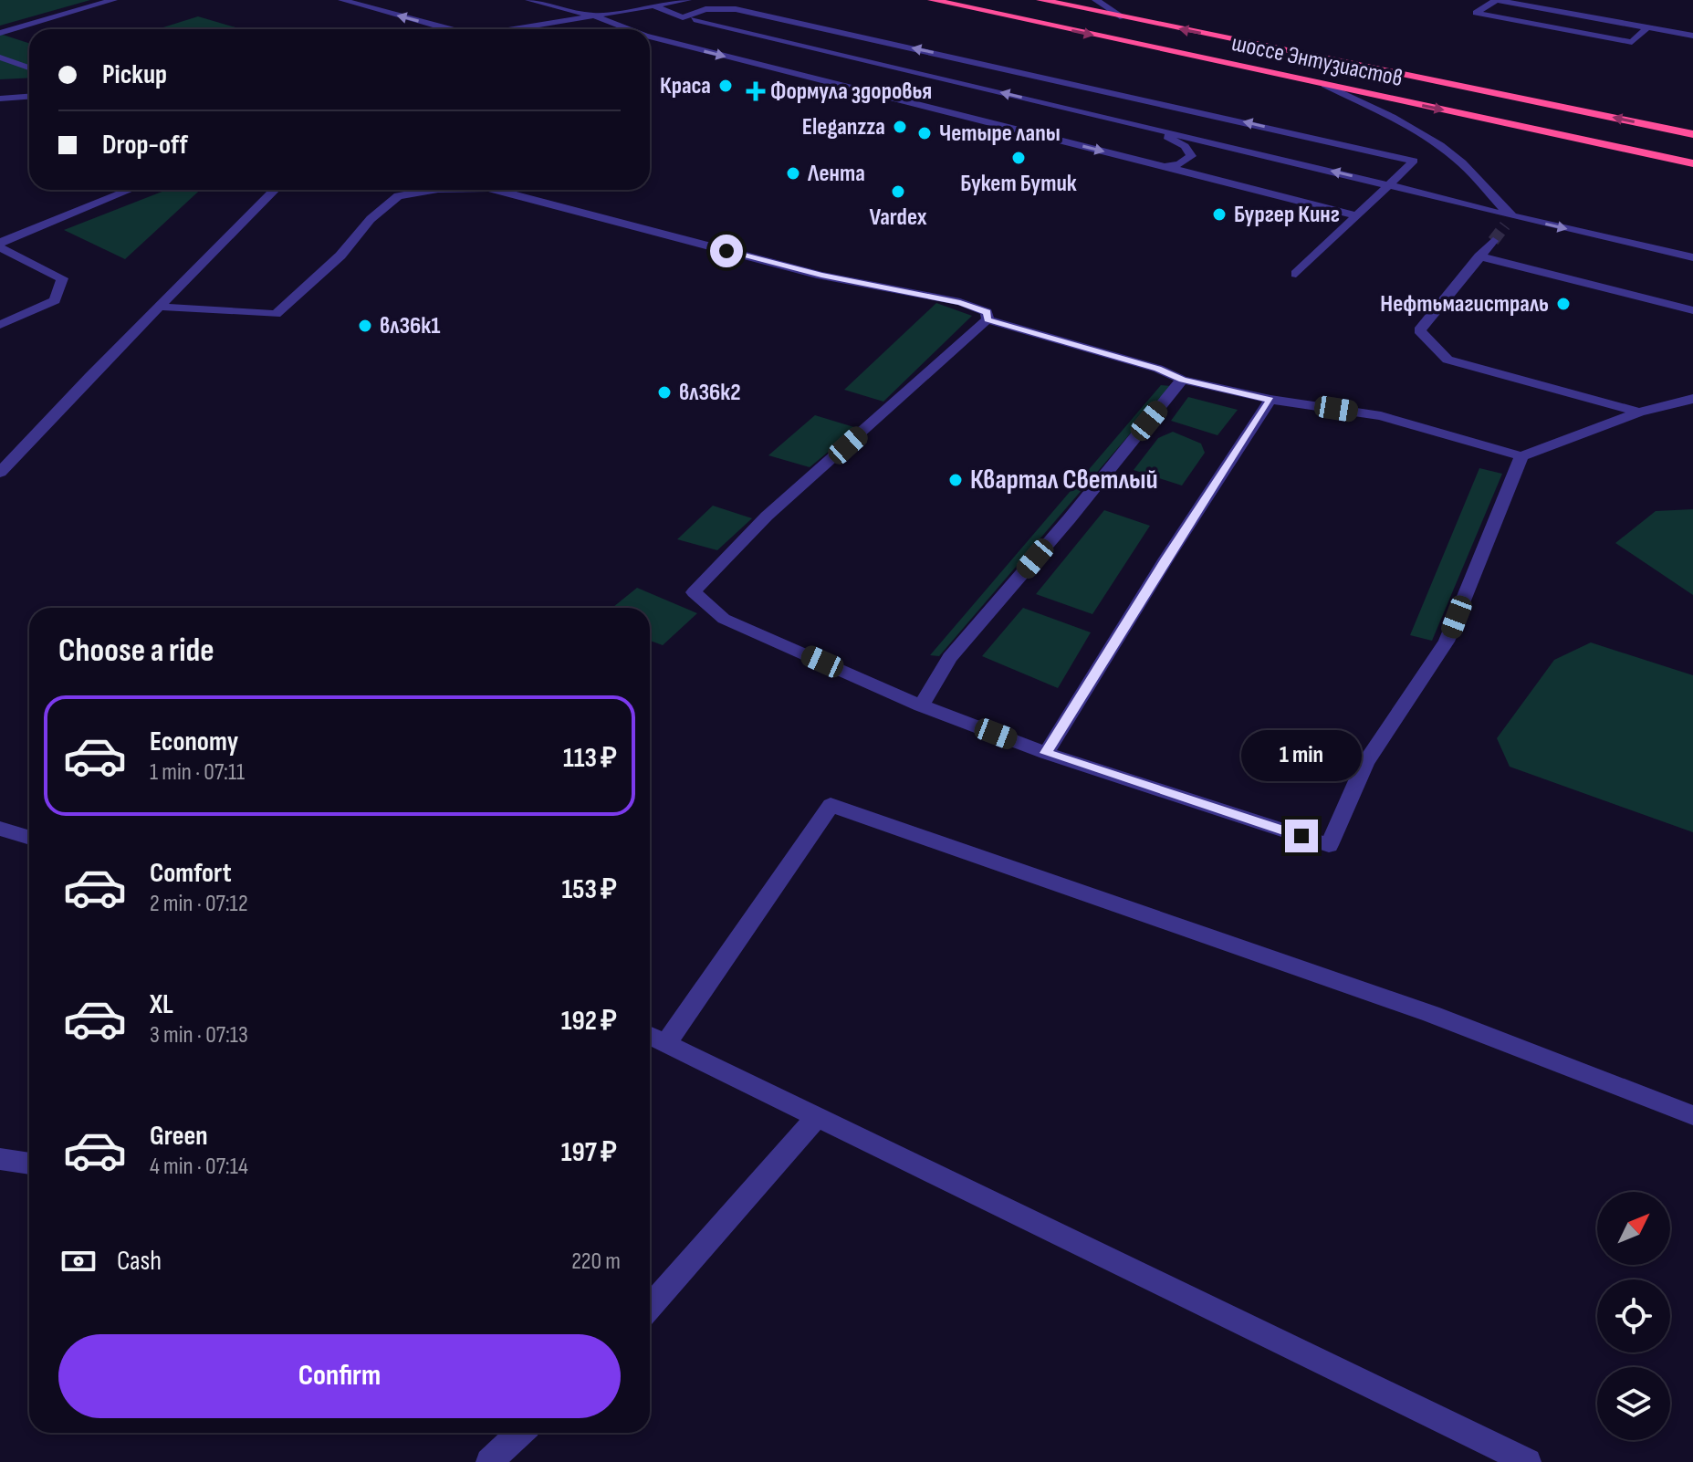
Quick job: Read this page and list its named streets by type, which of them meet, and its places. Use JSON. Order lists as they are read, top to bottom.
{
  "streets": {
    "highway": ["шоссе Энтузиастов"]
  },
  "places": {
    "other": [
      "Краса",
      "Eleganzza",
      "Четыре лапы",
      "Букет Бутик",
      "Лента",
      "Vardex",
      "Бургер Кинг",
      "Нефтьмагистраль",
      "вл36к1",
      "вл36к2",
      "Квартал Светлый"
    ],
    "health": ["Формула здоровья"]
  },
  "north": "top right",
  "page": {
    "banner": ["Pickup", "Drop-off"],
    "heading": "Choose a ride",
    "list": [
      {
        "name": "Economy",
        "note": "1 min · 07:11",
        "value": "113 ₽"
      },
      {
        "name": "Comfort",
        "note": "2 min · 07:12",
        "value": "153 ₽"
      },
      {
        "name": "XL",
        "note": "3 min · 07:13",
        "value": "192 ₽"
      },
      {
        "name": "Green",
        "note": "4 min · 07:14",
        "value": "197 ₽"
      }
    ],
    "bubble": "1 min",
    "pay": ["Cash", "220 m"],
    "buttons": "Confirm"
  }
}
